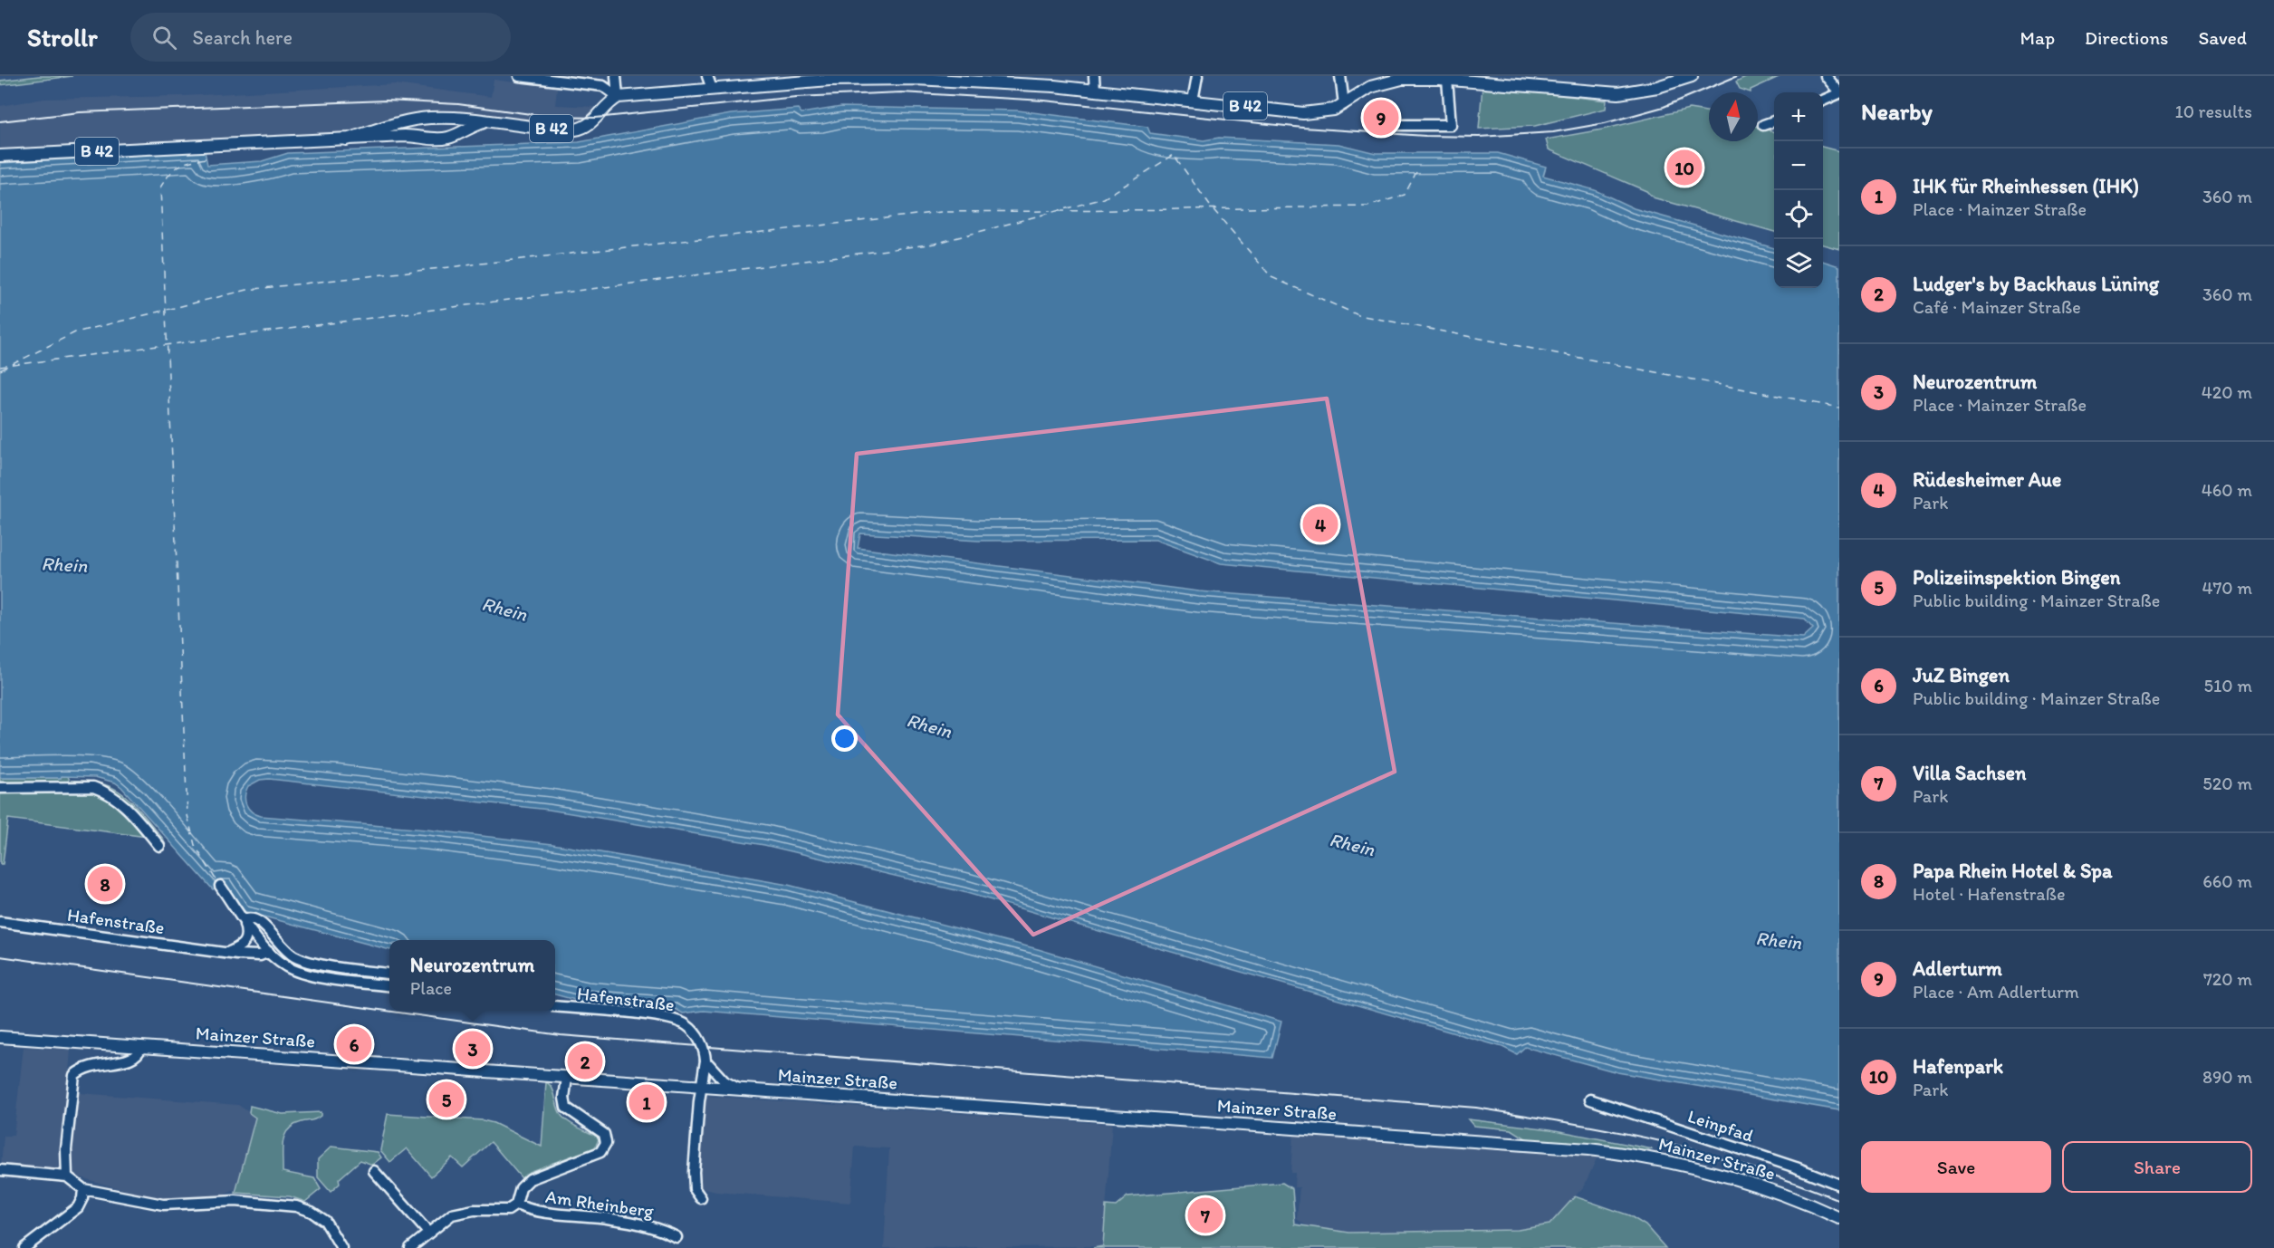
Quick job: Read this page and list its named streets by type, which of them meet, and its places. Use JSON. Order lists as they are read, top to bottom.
{
  "streets": {
    "main road": ["B 42", "Mainzer Straße"],
    "street": ["Hafenstraße", "Leinpfad", "Am Rheinberg"]
  },
  "crossings": [
    ["Hafenstraße", "Mainzer Straße"],
    ["Mainzer Straße", "Am Rheinberg"]
  ],
  "water": ["Rhein"],
  "north": "top",
  "page": {
    "header": "Strollr",
    "search": "Search here",
    "nav": ["Map", "Directions", "Saved"],
    "heading": ["Nearby", "10 results"],
    "map_buttons": ["+", "−"],
    "pins": [
      "9",
      "10",
      "4",
      "8",
      "6",
      "3",
      "2",
      "5",
      "1",
      "7"
    ],
    "list": [
      {
        "mark": "1",
        "name": "IHK für Rheinhessen (IHK)",
        "note": "Place · Mainzer Straße",
        "value": "360 m"
      },
      {
        "mark": "2",
        "name": "Ludger's by Backhaus Lüning",
        "note": "Café · Mainzer Straße",
        "value": "360 m"
      },
      {
        "mark": "3",
        "name": "Neurozentrum",
        "note": "Place · Mainzer Straße",
        "value": "420 m"
      },
      {
        "mark": "4",
        "name": "Rüdesheimer Aue",
        "note": "Park",
        "value": "460 m"
      },
      {
        "mark": "5",
        "name": "Polizeiinspektion Bingen",
        "note": "Public building · Mainzer Straße",
        "value": "470 m"
      },
      {
        "mark": "6",
        "name": "JuZ Bingen",
        "note": "Public building · Mainzer Straße",
        "value": "510 m"
      },
      {
        "mark": "7",
        "name": "Villa Sachsen",
        "note": "Park",
        "value": "520 m"
      },
      {
        "mark": "8",
        "name": "Papa Rhein Hotel & Spa",
        "note": "Hotel · Hafenstraße",
        "value": "660 m"
      },
      {
        "mark": "9",
        "name": "Adlerturm",
        "note": "Place · Am Adlerturm",
        "value": "720 m"
      },
      {
        "mark": "10",
        "name": "Hafenpark",
        "note": "Park",
        "value": "890 m"
      }
    ],
    "popup": ["Neurozentrum", "Place"],
    "buttons": ["Save", "Share"]
  }
}
